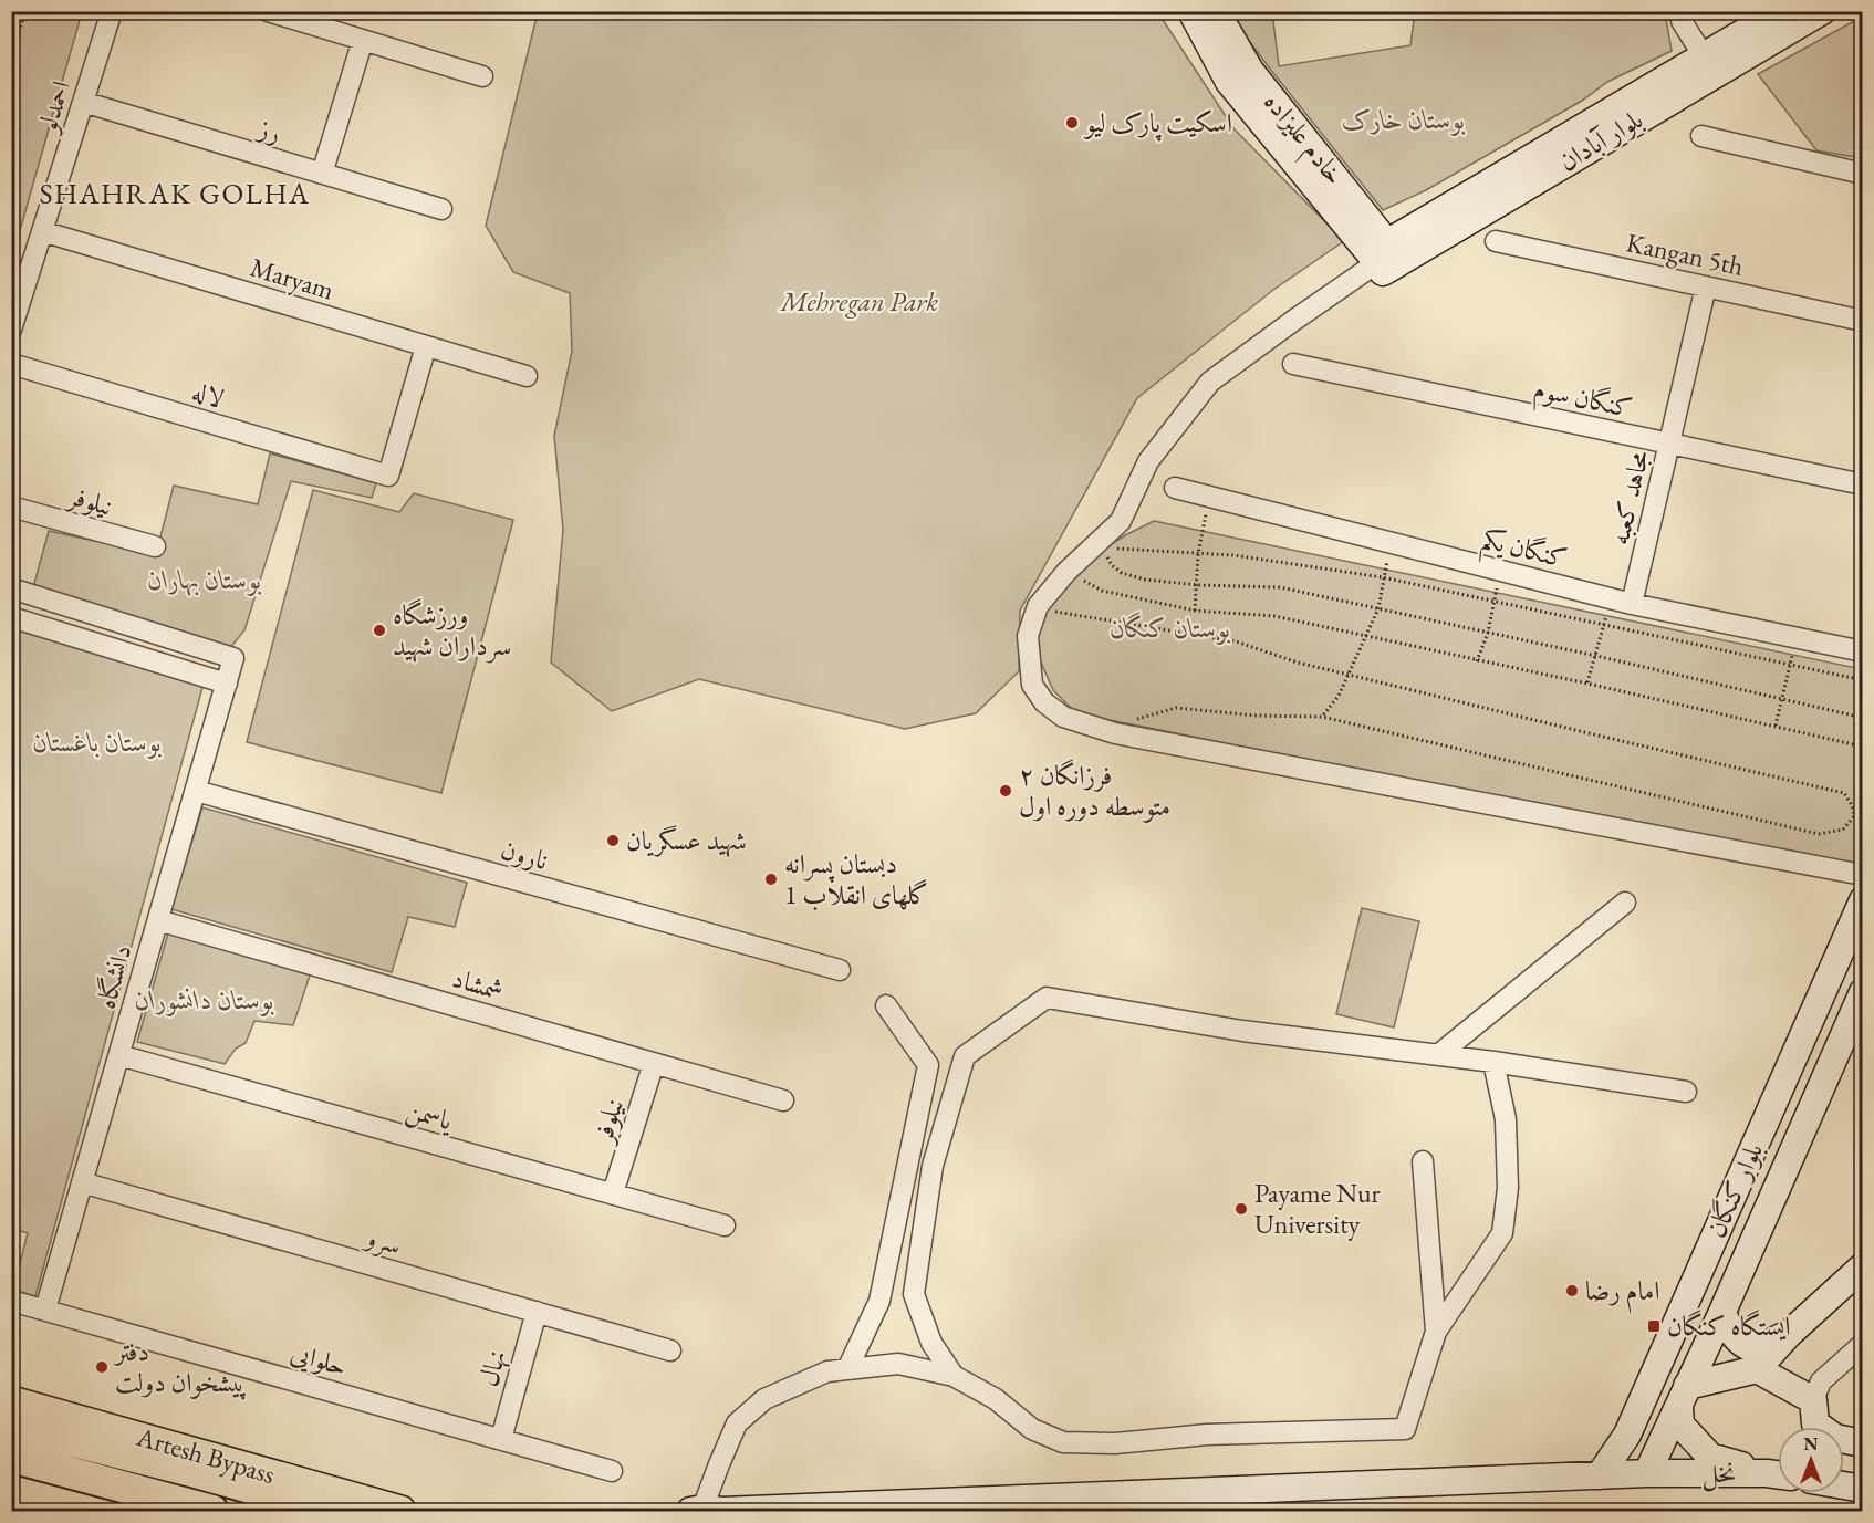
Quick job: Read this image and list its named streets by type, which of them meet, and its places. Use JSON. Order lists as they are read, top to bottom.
{
  "streets": {
    "main road": [
      "خادم علیزاده",
      "بلوار آبادان",
      "بلوار کنگان",
      "Artesh Bypass",
      "نخل"
    ],
    "street": [
      "احمدلو",
      "رز",
      "Kangan 5th",
      "Maryam",
      "لاله",
      "کنگان سوم",
      "مجاهد کعبه",
      "نیلوفر",
      "کنگان یکم",
      "نارون",
      "دانشگاه",
      "شمشاد",
      "یاسمن",
      "سرو",
      "حلوایی",
      "نهال"
    ]
  },
  "crossings": [
    ["احمدلو", "رز"],
    ["احمدلو", "Maryam"],
    ["خادم علیزاده", "بلوار آبادان"],
    ["Kangan 5th", "مجاهد کعبه"],
    ["Maryam", "لاله"],
    ["کنگان سوم", "مجاهد کعبه"],
    ["مجاهد کعبه", "کنگان یکم"],
    ["نیلوفر", "شمشاد"],
    ["نیلوفر", "یاسمن"],
    ["نارون", "دانشگاه"],
    ["دانشگاه", "شمشاد"],
    ["دانشگاه", "یاسمن"],
    ["دانشگاه", "سرو"],
    ["دانشگاه", "حلوایی"],
    ["بلوار کنگان", "نخل"],
    ["سرو", "نهال"],
    ["حلوایی", "نهال"]
  ],
  "districts": ["SHAHRAK GOLHA"],
  "parks": [
    "بوستان خارک",
    "Mehregan Park",
    "بوستان بهاران",
    "بوستان کنگان",
    "بوستان باغستان",
    "بوستان دانشوران"
  ],
  "places": {
    "other": [
      "اسکیت پارک لیو",
      "ورزشگاه سرداران شهید",
      "فرزانگان ۲ متوسطه دوره اول",
      "شهید عسگریان",
      "دبستان پسرانه گلهای انقلاب 1",
      "Payame Nur University",
      "امام رضا",
      "دفتر پیشخوان دولت"
    ],
    "transit": ["ایستگاه کنگان"]
  },
  "north": "top"
}
